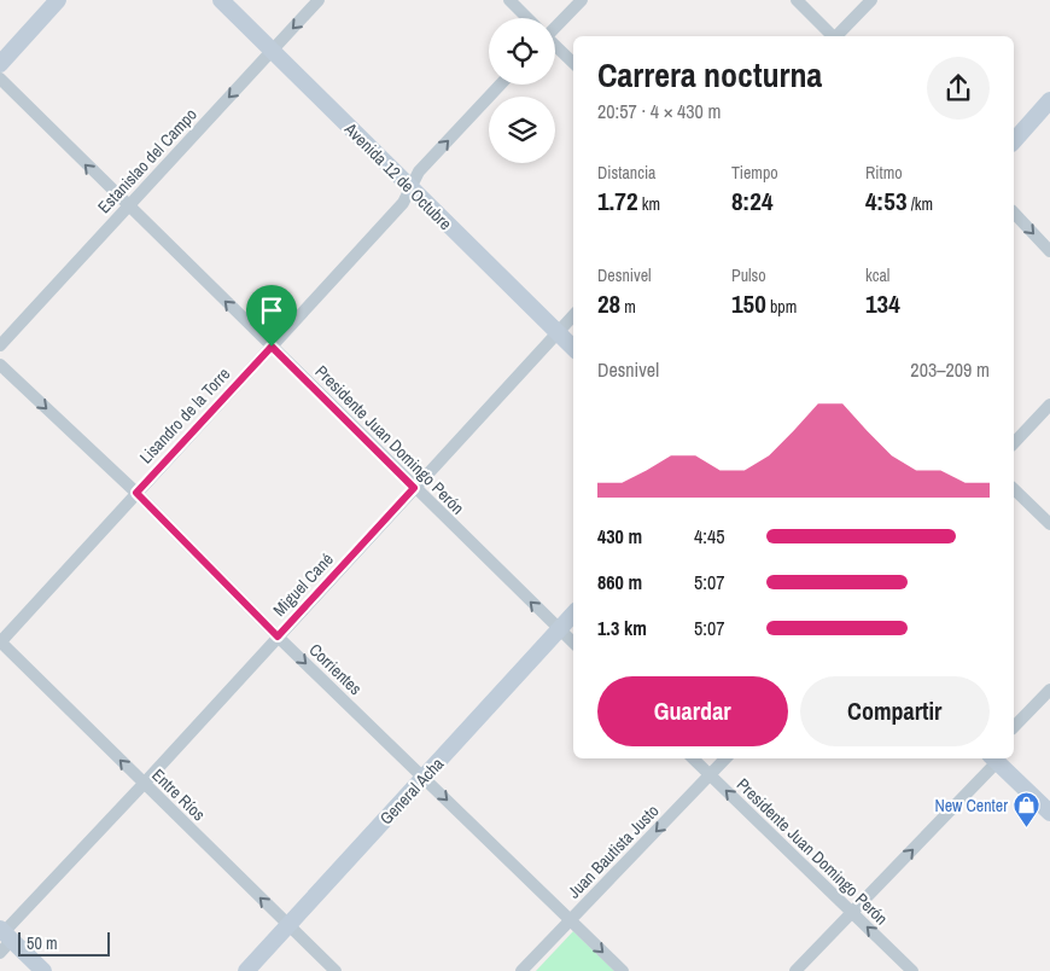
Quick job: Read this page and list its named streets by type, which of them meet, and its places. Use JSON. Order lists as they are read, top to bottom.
{
  "streets": {
    "street": [
      "Estanislao del Campo",
      "Avenida 12 de Octubre",
      "Lisandro de la Torre",
      "Presidente Juan Domingo Perón",
      "Miguel Cané",
      "Corrientes",
      "General Acha",
      "Entre Ríos",
      "Juan Bautista Justo"
    ]
  },
  "crossings": [
    ["Estanislao del Campo", "Avenida 12 de Octubre"],
    ["Estanislao del Campo", "Presidente Juan Domingo Perón"],
    ["Avenida 12 de Octubre", "Lisandro de la Torre"],
    ["Avenida 12 de Octubre", "Miguel Cané"],
    ["Lisandro de la Torre", "Presidente Juan Domingo Perón"],
    ["Lisandro de la Torre", "Corrientes"],
    ["Lisandro de la Torre", "Entre Ríos"],
    ["Presidente Juan Domingo Perón", "Miguel Cané"],
    ["Presidente Juan Domingo Perón", "General Acha"],
    ["Presidente Juan Domingo Perón", "Juan Bautista Justo"],
    ["Miguel Cané", "Corrientes"],
    ["Miguel Cané", "Entre Ríos"],
    ["Corrientes", "General Acha"],
    ["Corrientes", "Juan Bautista Justo"],
    ["General Acha", "Entre Ríos"]
  ],
  "one_way": [
    "Estanislao del Campo",
    "Presidente Juan Domingo Perón",
    "Corrientes",
    "Entre Ríos",
    "Juan Bautista Justo"
  ],
  "places": {
    "shop": ["New Center"]
  },
  "scale_bar": "50 m",
  "page": {
    "heading": ["Carrera nocturna", "20:57 · 4 × 430 m"],
    "stats": [
      ["Distancia", "1.72 km"],
      ["Tiempo", "8:24"],
      ["Ritmo", "4:53 /km"],
      ["Desnivel", "28 m"],
      ["Pulso", "150 bpm"],
      ["kcal", "134"]
    ],
    "chart": ["Desnivel", "203–209 m"],
    "list": [
      {
        "name": "430 m",
        "note": "4:45"
      },
      {
        "name": "860 m",
        "note": "5:07"
      },
      {
        "name": "1.3 km",
        "note": "5:07"
      }
    ],
    "buttons": ["Guardar", "Compartir"],
    "scale": "50 m"
  }
}
